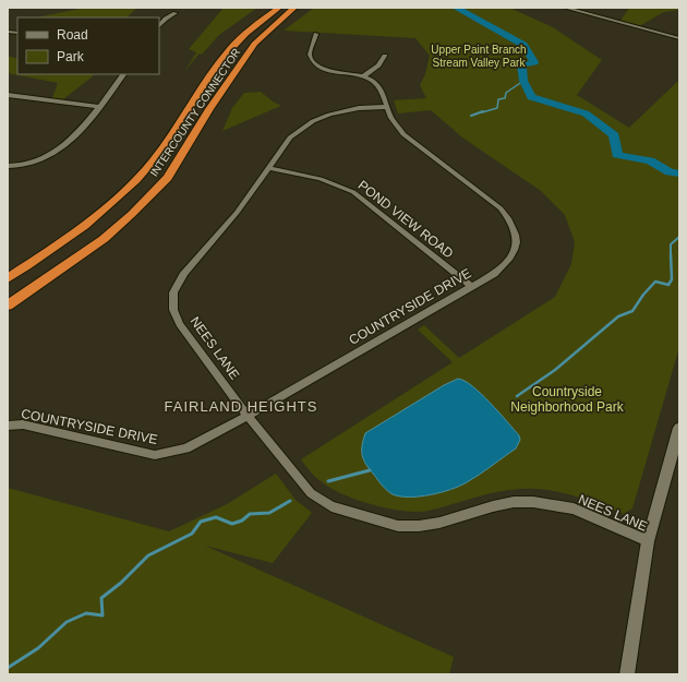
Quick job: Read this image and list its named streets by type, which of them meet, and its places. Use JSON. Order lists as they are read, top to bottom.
{
  "streets": {
    "highway": ["INTERCOUNTY CONNECTOR"],
    "street": ["POND VIEW ROAD", "COUNTRYSIDE DRIVE", "NEES LANE"]
  },
  "crossings": [
    ["POND VIEW ROAD", "COUNTRYSIDE DRIVE"],
    ["POND VIEW ROAD", "NEES LANE"],
    ["COUNTRYSIDE DRIVE", "NEES LANE"]
  ],
  "districts": ["FAIRLAND HEIGHTS"],
  "parks": ["Upper Paint Branch Stream Valley Park", "Countryside Neighborhood Park"],
  "legend": ["Road", "Park"]
}
